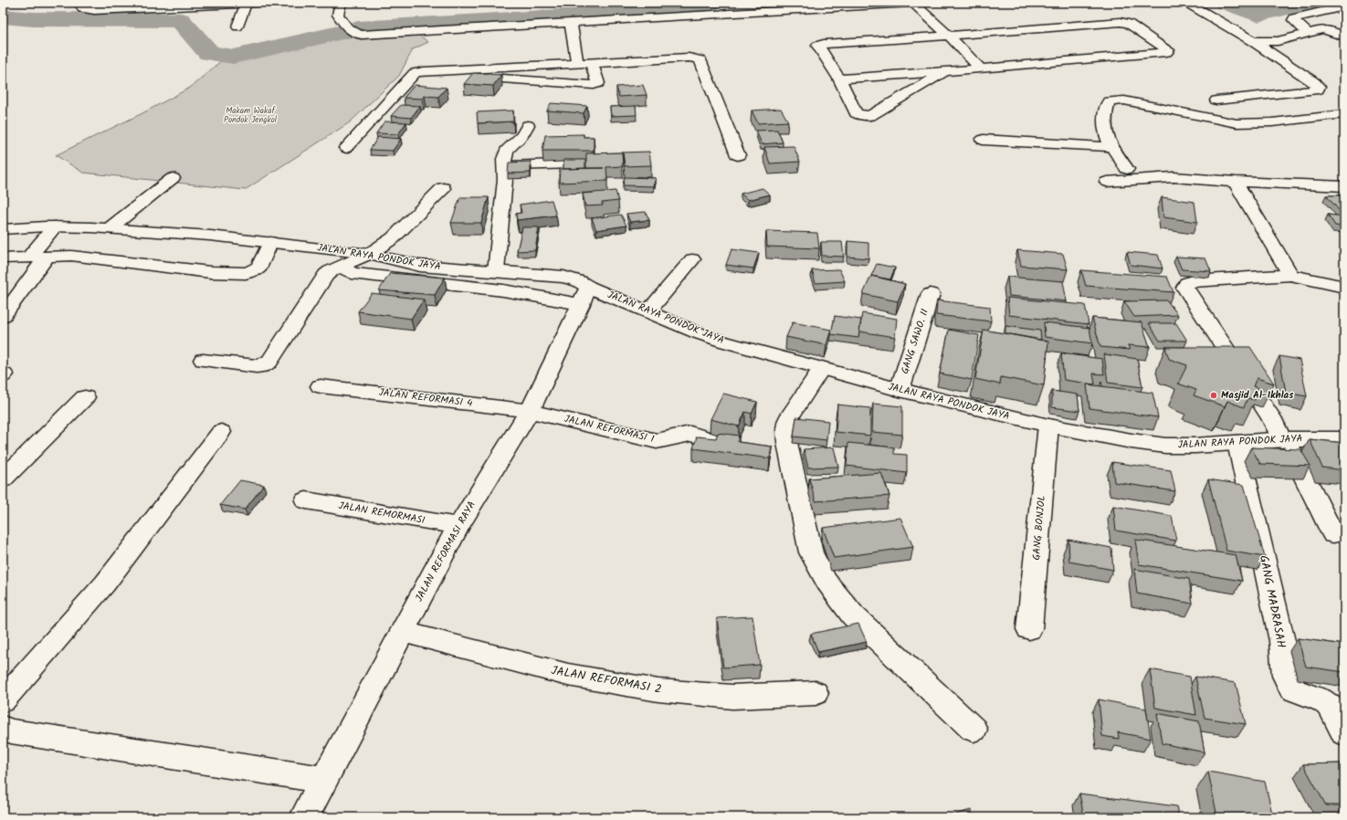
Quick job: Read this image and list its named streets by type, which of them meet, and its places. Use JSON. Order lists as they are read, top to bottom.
{
  "streets": {
    "street": [
      "JALAN RAYA PONDOK JAYA",
      "GANG SAWO. II",
      "JALAN REFORMASI 4",
      "JALAN REFORMASI 1",
      "JALAN REMORMASI",
      "GANG BONJOL",
      "JALAN REFORMASI RAYA",
      "GANG MADRASAH",
      "JALAN REFORMASI 2"
    ]
  },
  "crossings": [
    ["JALAN RAYA PONDOK JAYA", "GANG SAWO. II"],
    ["JALAN RAYA PONDOK JAYA", "GANG BONJOL"],
    ["JALAN RAYA PONDOK JAYA", "JALAN REFORMASI RAYA"],
    ["JALAN RAYA PONDOK JAYA", "GANG MADRASAH"],
    ["JALAN REFORMASI 4", "JALAN REFORMASI 1"],
    ["JALAN REFORMASI 4", "JALAN REFORMASI RAYA"],
    ["JALAN REFORMASI 1", "JALAN REFORMASI RAYA"],
    ["JALAN REMORMASI", "JALAN REFORMASI RAYA"],
    ["JALAN REFORMASI RAYA", "JALAN REFORMASI 2"]
  ],
  "parks": ["Makam Wakaf Pondok Jengkol"],
  "places": ["Masjid Al-Ikhlas"]
}
